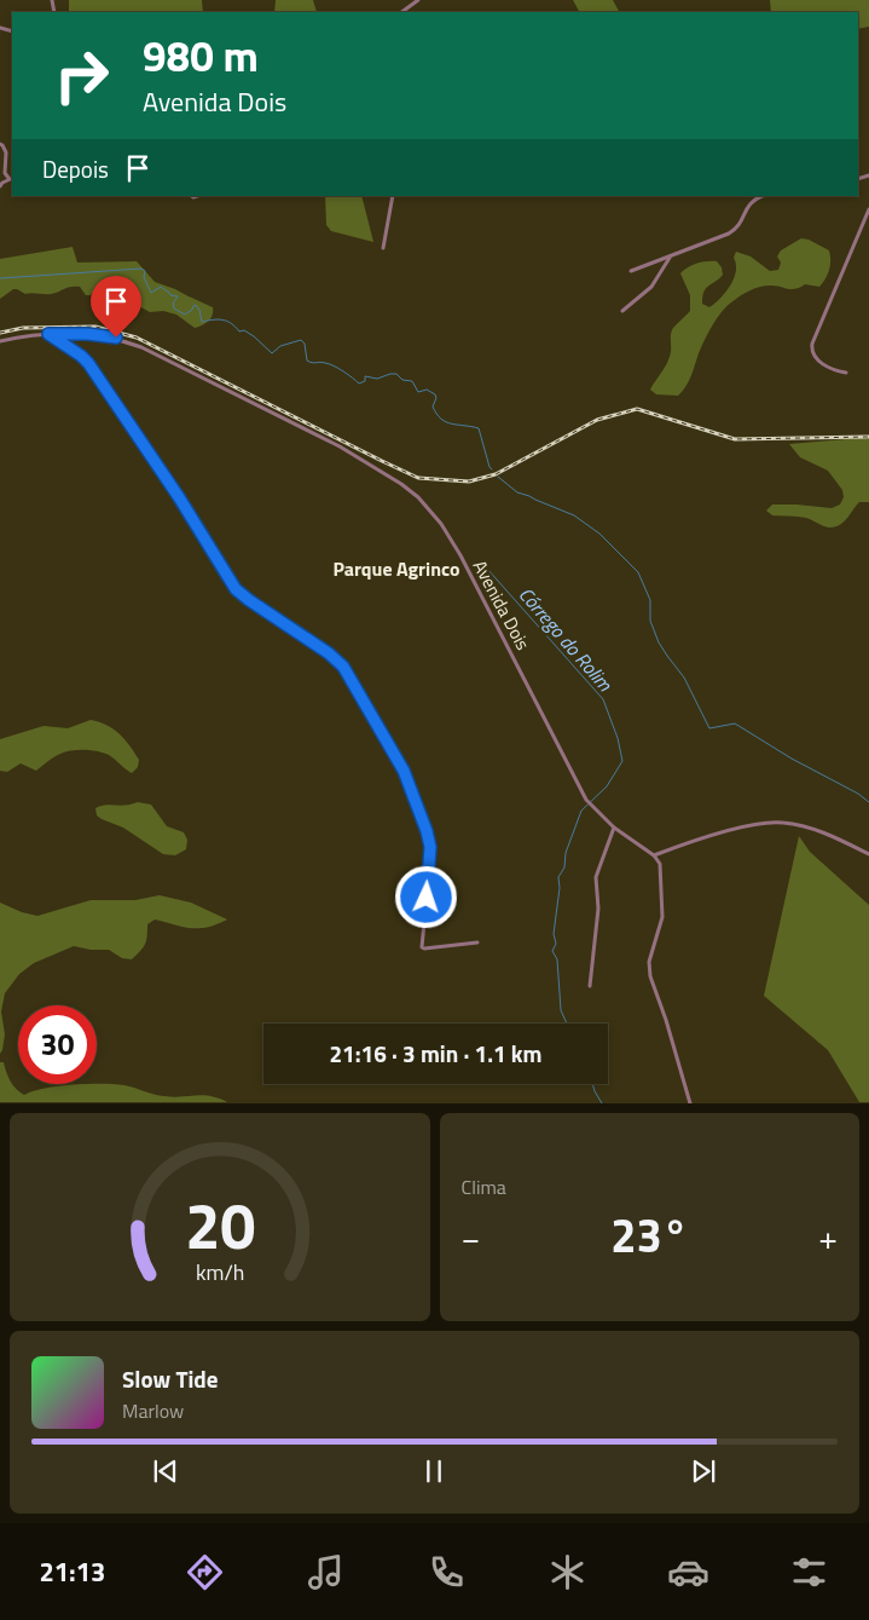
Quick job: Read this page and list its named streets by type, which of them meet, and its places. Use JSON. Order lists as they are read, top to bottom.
{
  "streets": {
    "street": ["Avenida Dois"]
  },
  "districts": ["Parque Agrinco"],
  "water": ["Córrego do Rolim"],
  "page": {
    "turn": ["980 m", "Avenida Dois"],
    "then": "Depois",
    "limit": "30",
    "trip": "21:16 · 3 min · 1.1 km",
    "tile": "Clima",
    "heat": ["−", "23°", "+"],
    "song": ["Slow Tide", "Marlow"],
    "tabs": "21:13",
    "gauge": ["20", "km/h"]
  }
}
